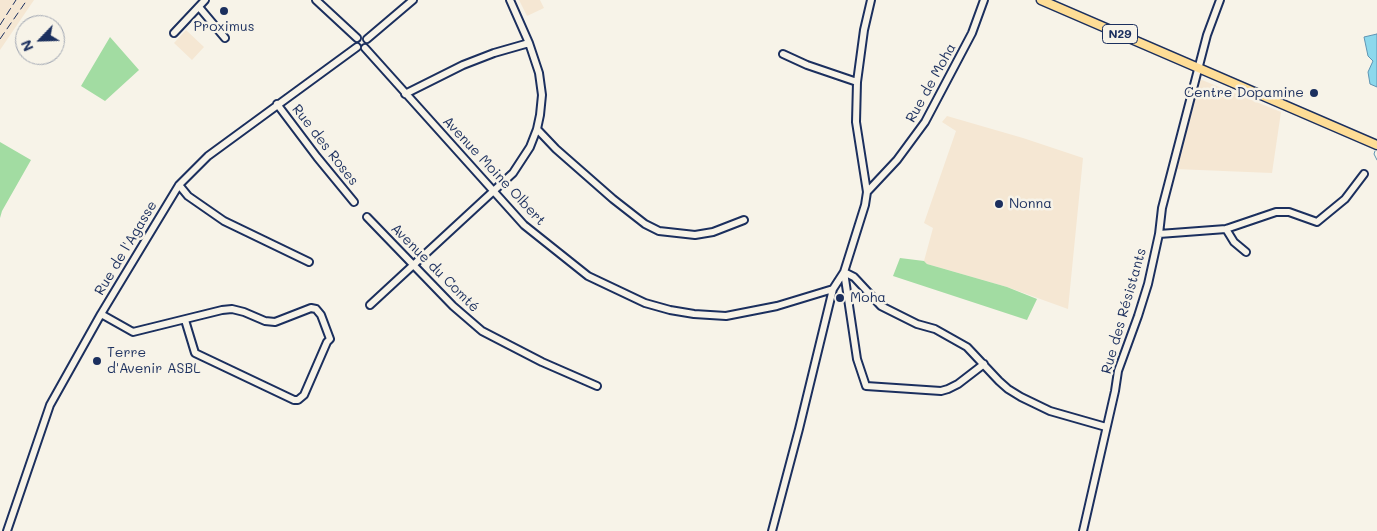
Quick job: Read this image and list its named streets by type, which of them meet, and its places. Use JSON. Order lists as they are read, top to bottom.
{
  "streets": {
    "main road": ["N29"],
    "street": [
      "Rue de Moha",
      "Rue des Roses",
      "Avenue Moine Olbert",
      "Rue de l'Agasse",
      "Avenue du Comté",
      "Rue des Résistants"
    ]
  },
  "crossings": [
    ["N29", "Rue des Résistants"],
    ["Rue des Roses", "Rue de l'Agasse"],
    ["Avenue Moine Olbert", "Rue de l'Agasse"]
  ],
  "places": [
    "Proximus",
    "Centre Dopamine",
    "Nonna",
    "Moha",
    "Terre d'Avenir ASBL"
  ],
  "north": "bottom left"
}
